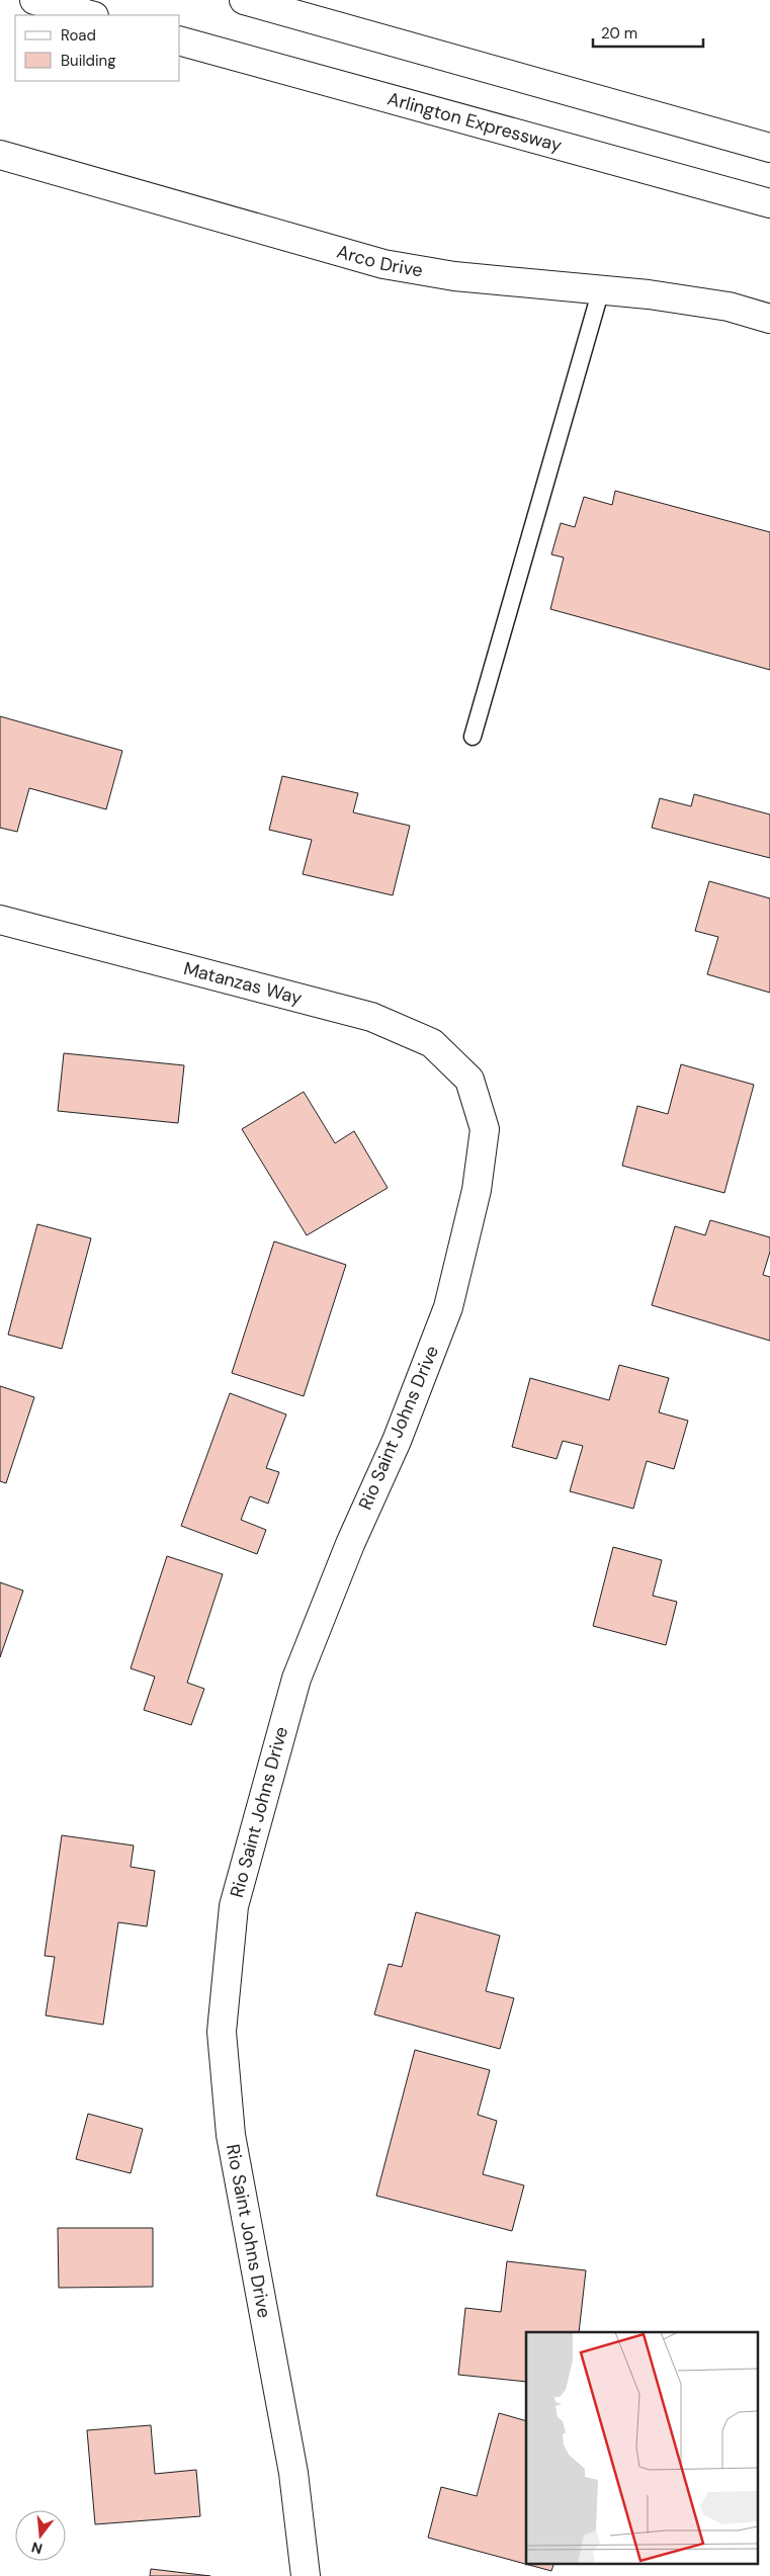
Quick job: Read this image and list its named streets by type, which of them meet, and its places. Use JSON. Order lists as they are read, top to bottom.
{
  "streets": {
    "main road": [
      "Arlington Expressway",
      "Arco Drive",
      "Matanzas Way",
      "Rio Saint Johns Drive"
    ]
  },
  "crossings": [
    ["Matanzas Way", "Rio Saint Johns Drive"]
  ],
  "legend": ["Road", "Building"],
  "scale_bar": "20 m",
  "north": "bottom"
}
